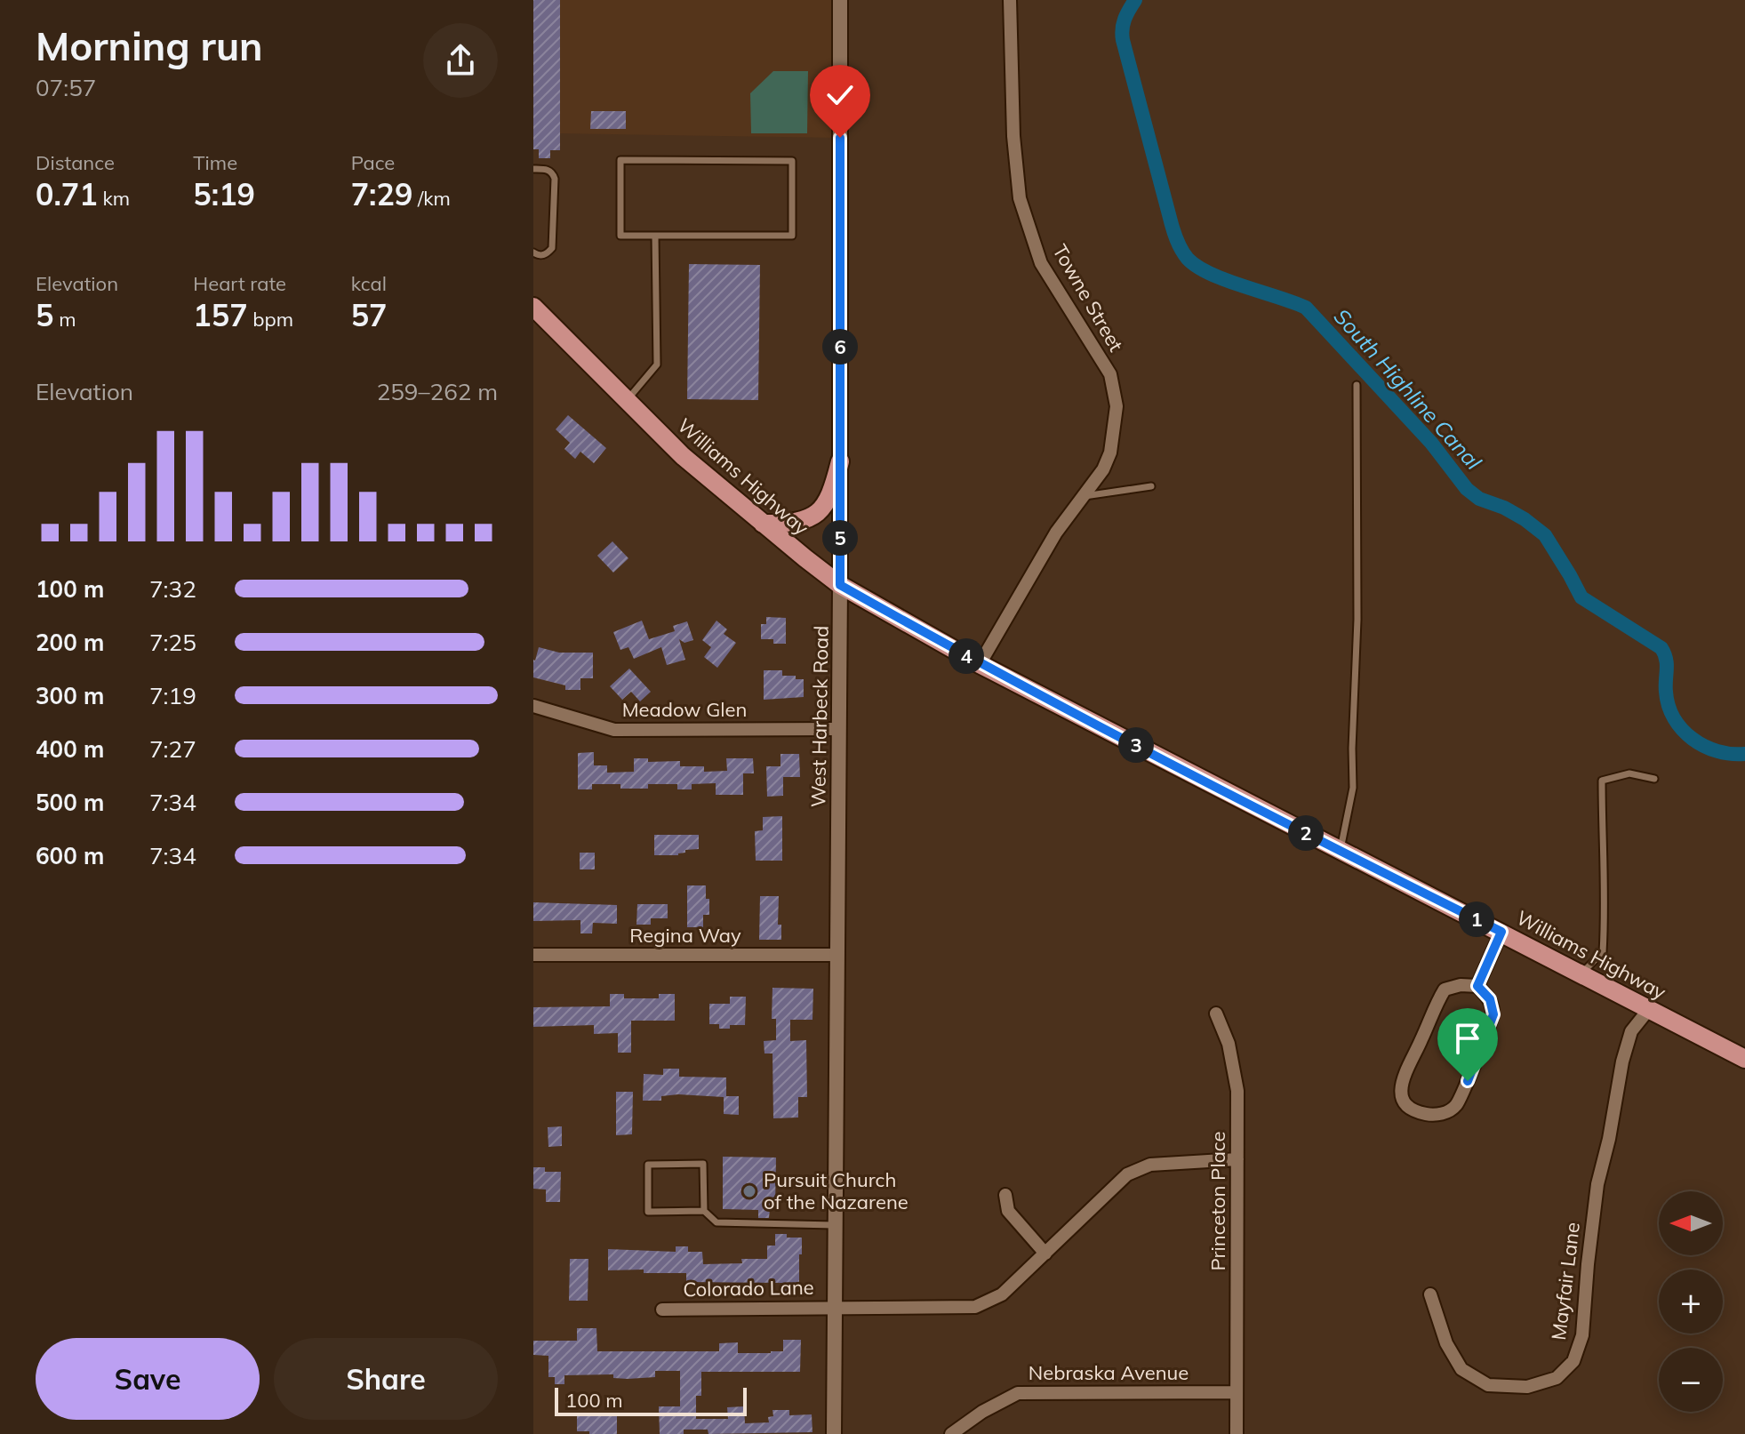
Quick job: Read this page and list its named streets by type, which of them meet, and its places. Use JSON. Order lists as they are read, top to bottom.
{
  "streets": {
    "main road": ["Williams Highway"],
    "street": [
      "Towne Street",
      "Meadow Glen",
      "West Harbeck Road",
      "Regina Way",
      "Princeton Place",
      "Mayfair Lane",
      "Colorado Lane",
      "Nebraska Avenue"
    ]
  },
  "crossings": [
    ["Towne Street", "Williams Highway"],
    ["Williams Highway", "West Harbeck Road"],
    ["Williams Highway", "Mayfair Lane"],
    ["Meadow Glen", "West Harbeck Road"],
    ["West Harbeck Road", "Regina Way"],
    ["West Harbeck Road", "Colorado Lane"],
    ["Princeton Place", "Colorado Lane"],
    ["Princeton Place", "Nebraska Avenue"]
  ],
  "water": ["South Highline Canal"],
  "places": ["Pursuit Church of the Nazarene"],
  "scale_bar": "100 m",
  "north": "left",
  "page": {
    "heading": ["Morning run", "07:57"],
    "stats": [
      ["Distance", "0.71 km"],
      ["Time", "5:19"],
      ["Pace", "7:29 /km"],
      ["Elevation", "5 m"],
      ["Heart rate", "157 bpm"],
      ["kcal", "57"]
    ],
    "pins": [
      "6",
      "5",
      "4",
      "3",
      "2",
      "1"
    ],
    "chart": ["Elevation", "259–262 m"],
    "list": [
      {
        "name": "100 m",
        "note": "7:32"
      },
      {
        "name": "200 m",
        "note": "7:25"
      },
      {
        "name": "300 m",
        "note": "7:19"
      },
      {
        "name": "400 m",
        "note": "7:27"
      },
      {
        "name": "500 m",
        "note": "7:34"
      },
      {
        "name": "600 m",
        "note": "7:34"
      }
    ],
    "map_buttons": ["+", "−"],
    "buttons": ["Save", "Share"],
    "scale": "100 m"
  }
}
